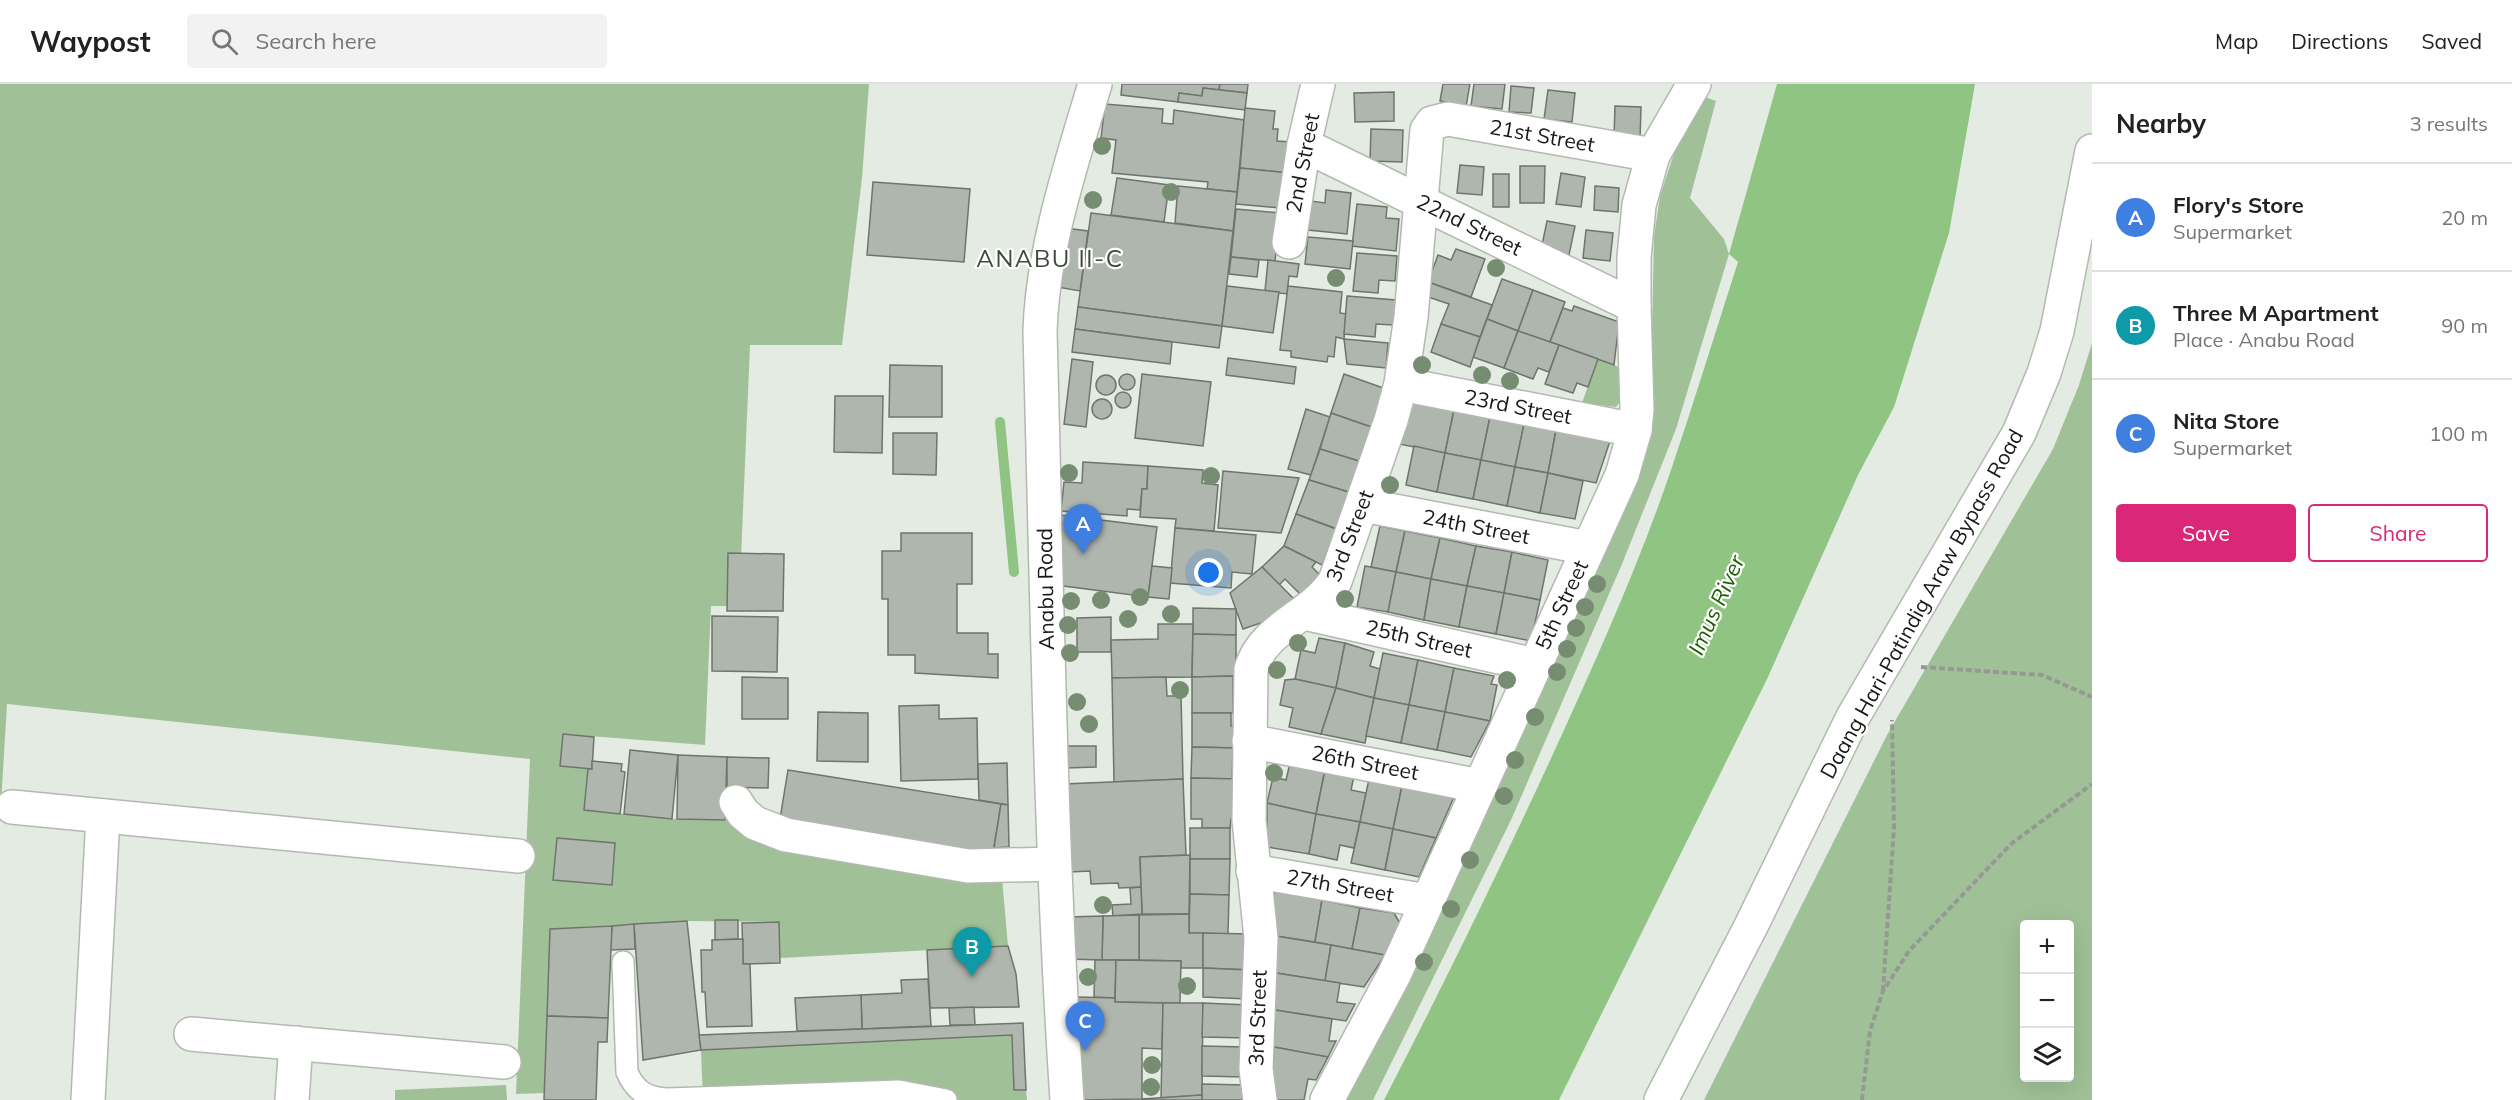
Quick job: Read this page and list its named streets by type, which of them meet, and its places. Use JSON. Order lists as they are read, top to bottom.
{
  "streets": {
    "street": [
      "21st Street",
      "2nd Street",
      "22nd Street",
      "23rd Street",
      "24th Street",
      "3rd Street",
      "Anabu Road",
      "Daang Hari-Patindig Araw Bypass Road",
      "5th Street",
      "25th Street",
      "26th Street",
      "27th Street"
    ]
  },
  "crossings": [
    ["21st Street", "3rd Street"],
    ["21st Street", "5th Street"],
    ["2nd Street", "22nd Street"],
    ["22nd Street", "3rd Street"],
    ["22nd Street", "5th Street"],
    ["23rd Street", "3rd Street"],
    ["23rd Street", "5th Street"],
    ["24th Street", "3rd Street"],
    ["24th Street", "5th Street"],
    ["3rd Street", "25th Street"],
    ["3rd Street", "26th Street"],
    ["3rd Street", "27th Street"],
    ["5th Street", "25th Street"],
    ["5th Street", "26th Street"],
    ["5th Street", "27th Street"]
  ],
  "districts": ["ANABU II-C"],
  "water": ["Imus River"],
  "page": {
    "header": "Waypost",
    "search": "Search here",
    "nav": ["Map", "Directions", "Saved"],
    "heading": ["Nearby", "3 results"],
    "list": [
      {
        "mark": "A",
        "name": "Flory's Store",
        "note": "Supermarket",
        "value": "20 m"
      },
      {
        "mark": "B",
        "name": "Three M Apartment",
        "note": "Place · Anabu Road",
        "value": "90 m"
      },
      {
        "mark": "C",
        "name": "Nita Store",
        "note": "Supermarket",
        "value": "100 m"
      }
    ],
    "buttons": ["Save", "Share"],
    "pins": ["A", "B", "C"],
    "map_buttons": ["+", "−"]
  }
}
